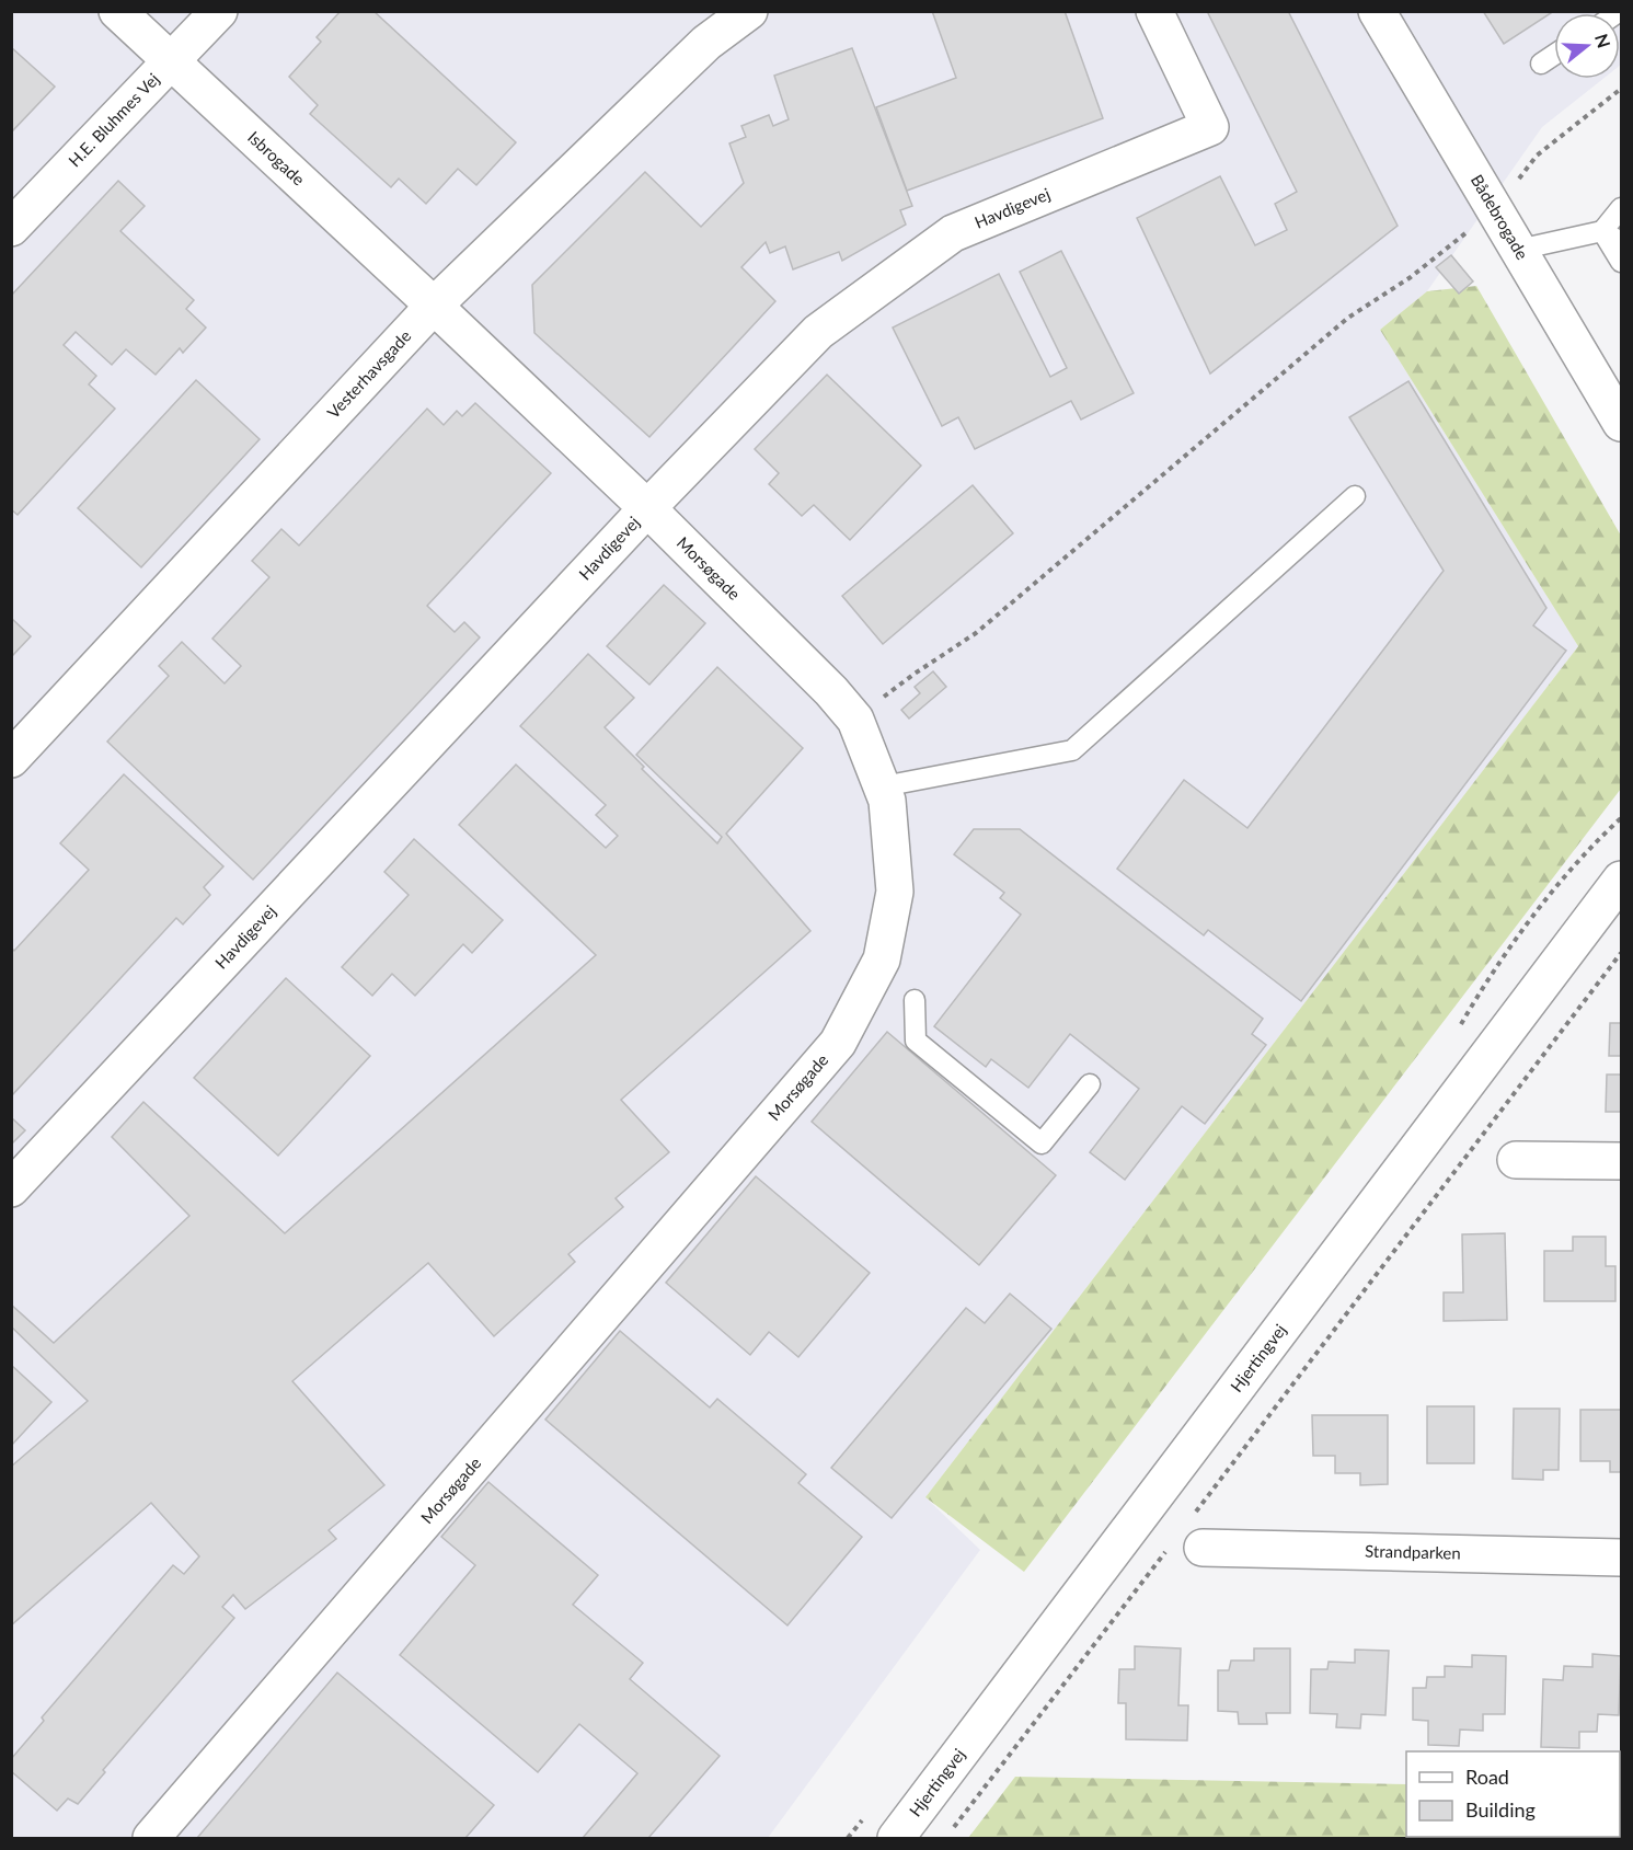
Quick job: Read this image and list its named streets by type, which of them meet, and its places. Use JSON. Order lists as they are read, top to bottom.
{
  "streets": {
    "street": [
      "H.E. Bluhmes Vej",
      "Isbrogade",
      "Havdigevej",
      "Bådebrogade",
      "Vesterhavsgade",
      "Morsøgade",
      "Hjertingvej",
      "Strandparken"
    ]
  },
  "crossings": [
    ["H.E. Bluhmes Vej", "Isbrogade"],
    ["Isbrogade", "Vesterhavsgade"],
    ["Isbrogade", "Morsøgade"],
    ["Havdigevej", "Morsøgade"],
    ["Vesterhavsgade", "Morsøgade"]
  ],
  "legend": ["Road", "Building"],
  "north": "right"
}
